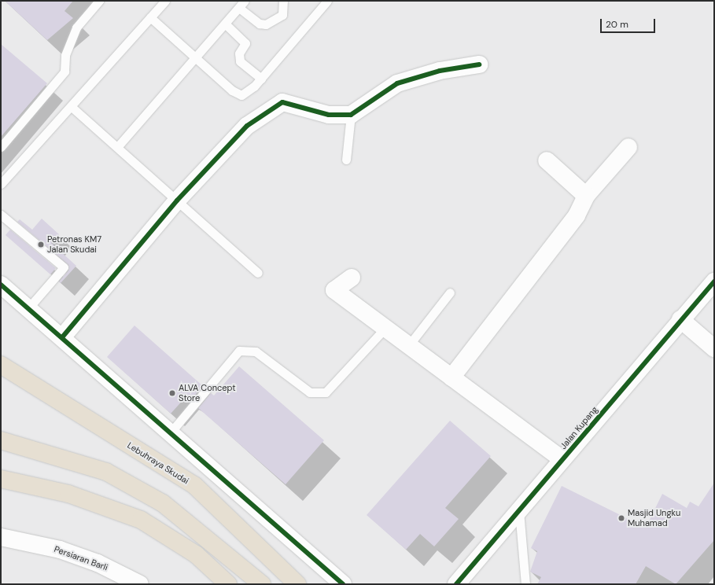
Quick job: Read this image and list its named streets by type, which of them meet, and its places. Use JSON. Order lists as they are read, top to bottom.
{
  "streets": {
    "highway": ["Lebuhraya Skudai"],
    "street": ["Jalan Kupang", "Persiaran Barli"]
  },
  "places": ["Petronas KM7 Jalan Skudai", "ALVA Concept Store", "Masjid Ungku Muhamad"],
  "scale_bar": "20 m"
}
